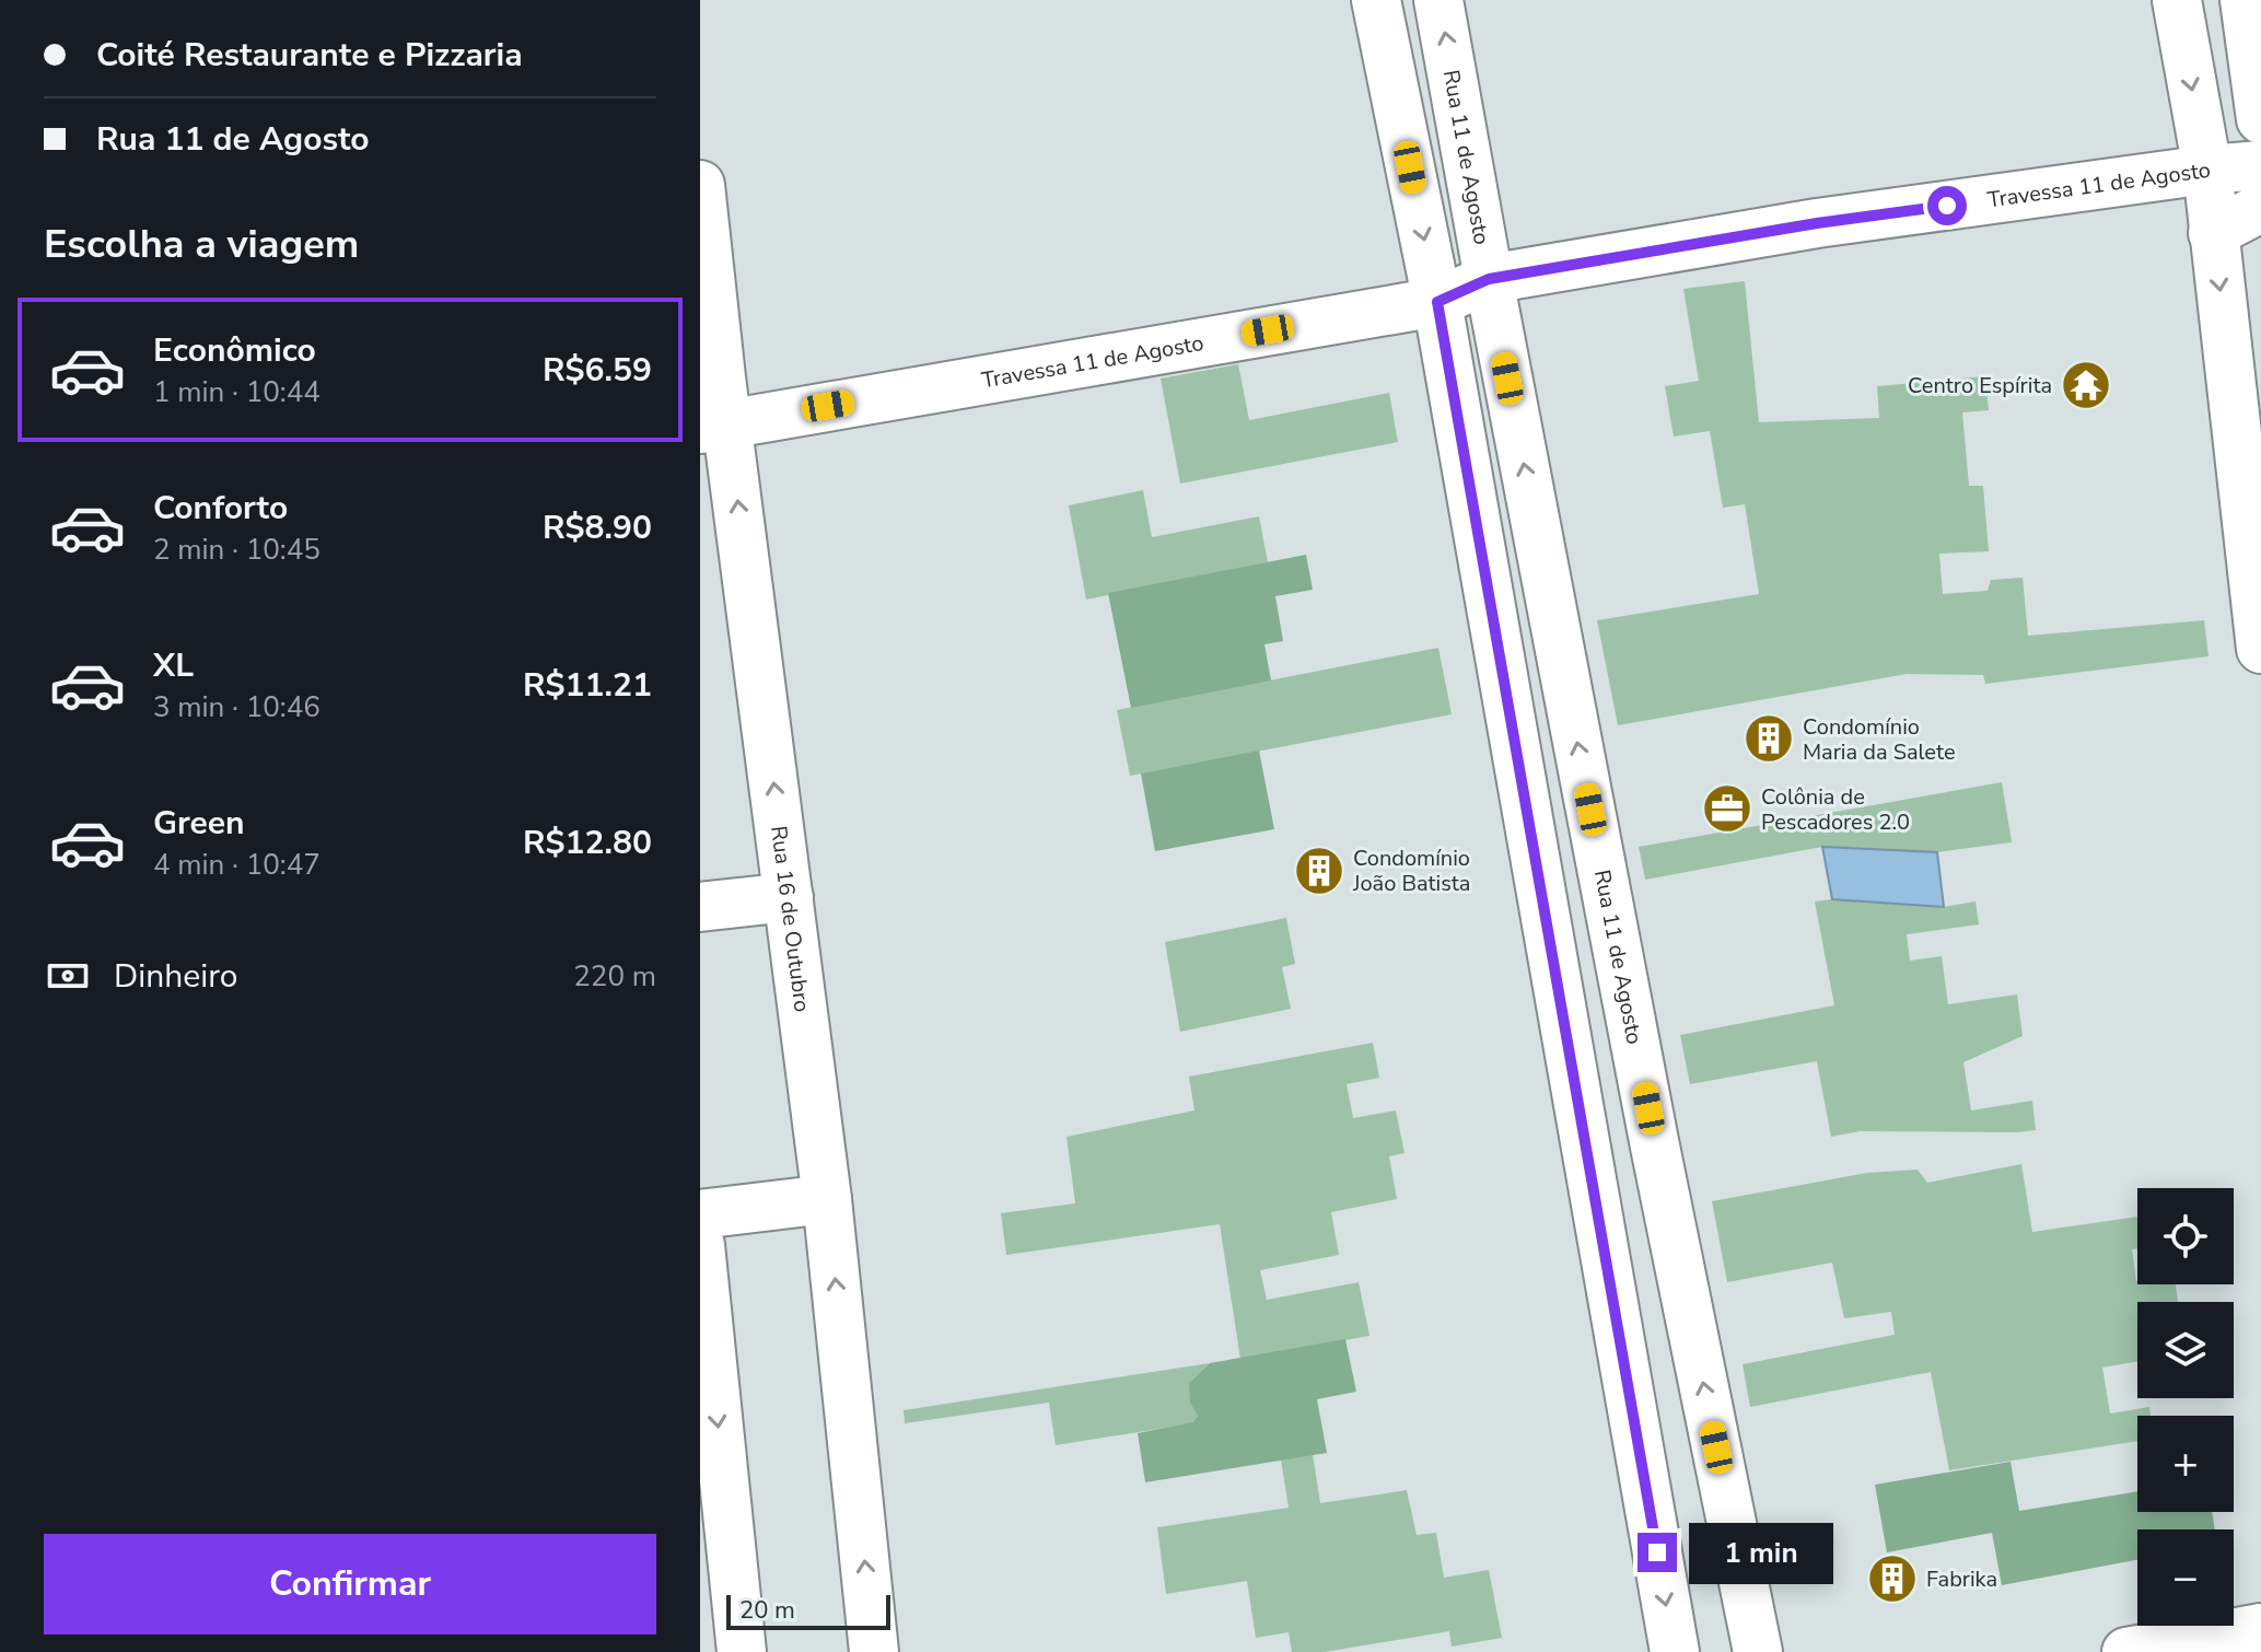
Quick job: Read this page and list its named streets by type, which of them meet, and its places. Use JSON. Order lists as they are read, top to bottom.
{
  "streets": {
    "street": ["Rua 11 de Agosto", "Travessa 11 de Agosto", "Rua 16 de Outubro"]
  },
  "crossings": [
    ["Rua 11 de Agosto", "Travessa 11 de Agosto"],
    ["Travessa 11 de Agosto", "Rua 16 de Outubro"]
  ],
  "places": {
    "temple": ["Centro Espírita"],
    "building": ["Condomínio Maria da Salete", "Condomínio João Batista", "Fabrika"],
    "office": ["Colônia de Pescadores 2.0"]
  },
  "scale_bar": "20 m",
  "page": {
    "banner": ["Coité Restaurante e Pizzaria", "Rua 11 de Agosto"],
    "heading": "Escolha a viagem",
    "list": [
      {
        "name": "Econômico",
        "note": "1 min · 10:44",
        "value": "R$6.59"
      },
      {
        "name": "Conforto",
        "note": "2 min · 10:45",
        "value": "R$8.90"
      },
      {
        "name": "XL",
        "note": "3 min · 10:46",
        "value": "R$11.21"
      },
      {
        "name": "Green",
        "note": "4 min · 10:47",
        "value": "R$12.80"
      }
    ],
    "pay": ["Dinheiro", "220 m"],
    "map_buttons": ["+", "−"],
    "buttons": "Confirmar",
    "bubble": "1 min",
    "scale": "20 m"
  }
}
